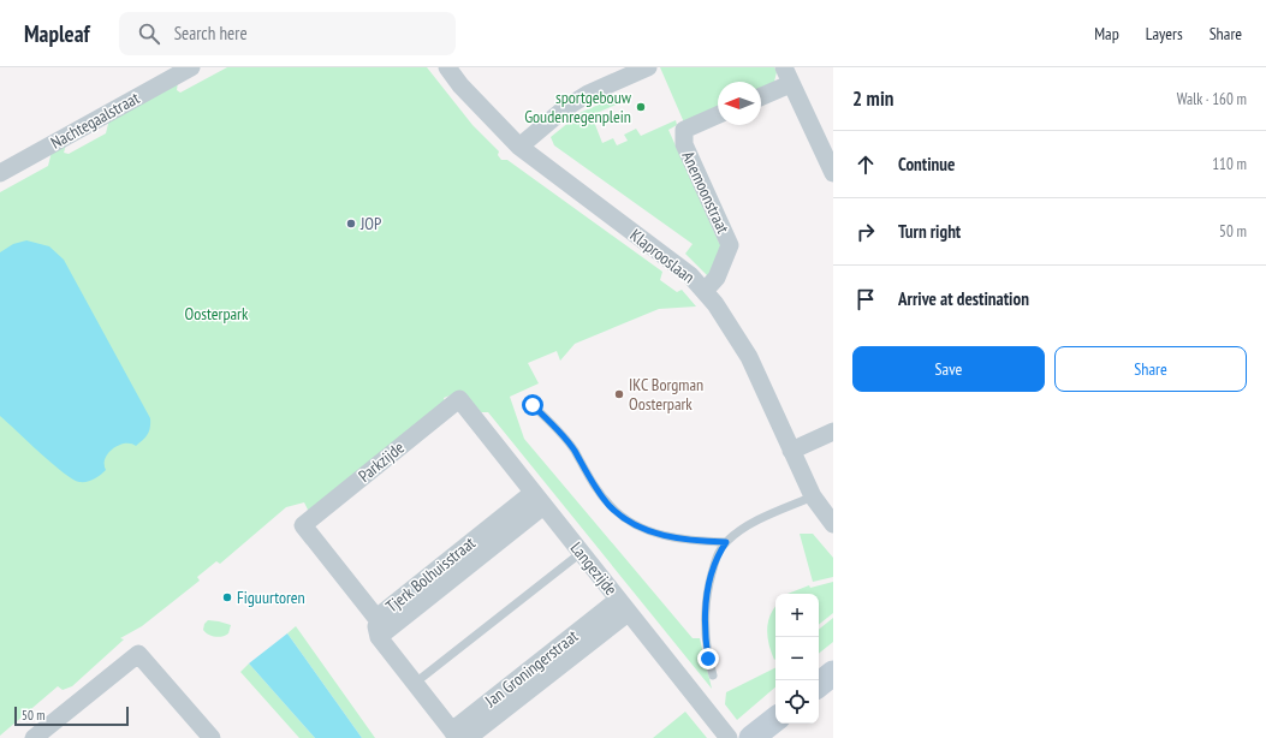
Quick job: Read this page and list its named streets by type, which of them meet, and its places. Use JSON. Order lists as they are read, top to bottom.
{
  "streets": {
    "street": [
      "Nachtegaalstraat",
      "Anemoonstraat",
      "Klaprooslaan",
      "Parkzijde",
      "Langezijde",
      "Tjerk Bolhuisstraat",
      "Jan Groningerstraat"
    ]
  },
  "crossings": [
    ["Anemoonstraat", "Klaprooslaan"],
    ["Parkzijde", "Langezijde"],
    ["Parkzijde", "Tjerk Bolhuisstraat"],
    ["Langezijde", "Tjerk Bolhuisstraat"],
    ["Langezijde", "Jan Groningerstraat"]
  ],
  "parks": ["Oosterpark"],
  "places": [
    "sportgebouw Goudenregenplein",
    "JOP",
    "IKC Borgman Oosterpark",
    "Figuurtoren"
  ],
  "scale_bar": "50 m",
  "north": "left",
  "page": {
    "header": "Mapleaf",
    "search": "Search here",
    "nav": ["Map", "Layers", "Share"],
    "heading": ["2 min", "Walk · 160 m"],
    "list": [
      ["Continue", "110 m"],
      ["Turn right", "50 m"],
      "Arrive at destination"
    ],
    "buttons": ["Save", "Share"],
    "map_buttons": ["+", "−"],
    "scale": "50 m"
  }
}
